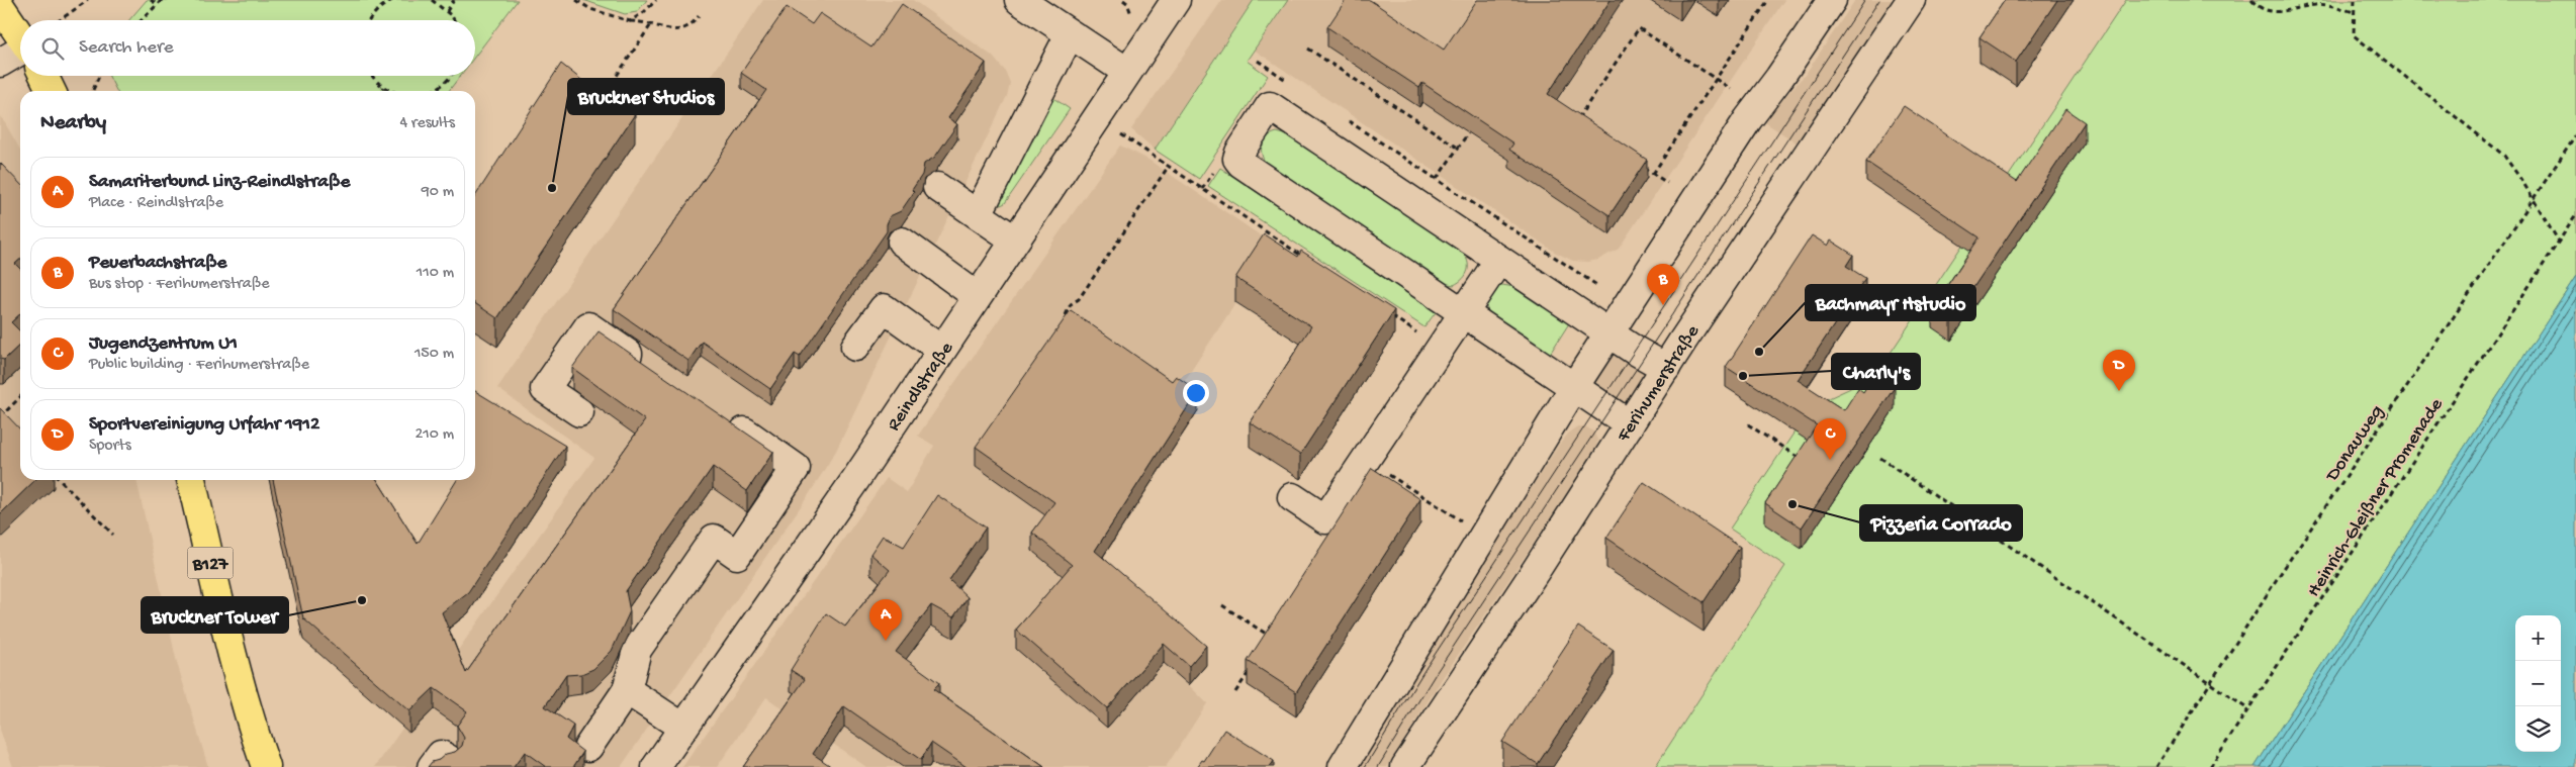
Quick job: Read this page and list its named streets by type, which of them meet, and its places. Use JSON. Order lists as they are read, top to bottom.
{
  "streets": {
    "main road": ["B127"],
    "street": ["Ferihumerstraße", "Reindlstraße"],
    "path": ["Donauweg", "Heinrich-Gleißner Promenade"]
  },
  "places": [
    "Bruckner Studios",
    "Bachmayr Hstudio",
    "Charly's",
    "Pizzeria Corrado",
    "Bruckner Tower"
  ],
  "page": {
    "search": "Search here",
    "heading": ["Nearby", "4 results"],
    "list": [
      {
        "mark": "A",
        "name": "Samariterbund Linz-Reindlstraße",
        "note": "Place · Reindlstraße",
        "value": "90 m"
      },
      {
        "mark": "B",
        "name": "Peuerbachstraße",
        "note": "Bus stop · Ferihumerstraße",
        "value": "110 m"
      },
      {
        "mark": "C",
        "name": "Jugendzentrum U1",
        "note": "Public building · Ferihumerstraße",
        "value": "150 m"
      },
      {
        "mark": "D",
        "name": "Sportvereinigung Urfahr 1912",
        "note": "Sports",
        "value": "210 m"
      }
    ],
    "pins": [
      "B",
      "D",
      "C",
      "A"
    ],
    "map_buttons": ["+", "−"]
  }
}
